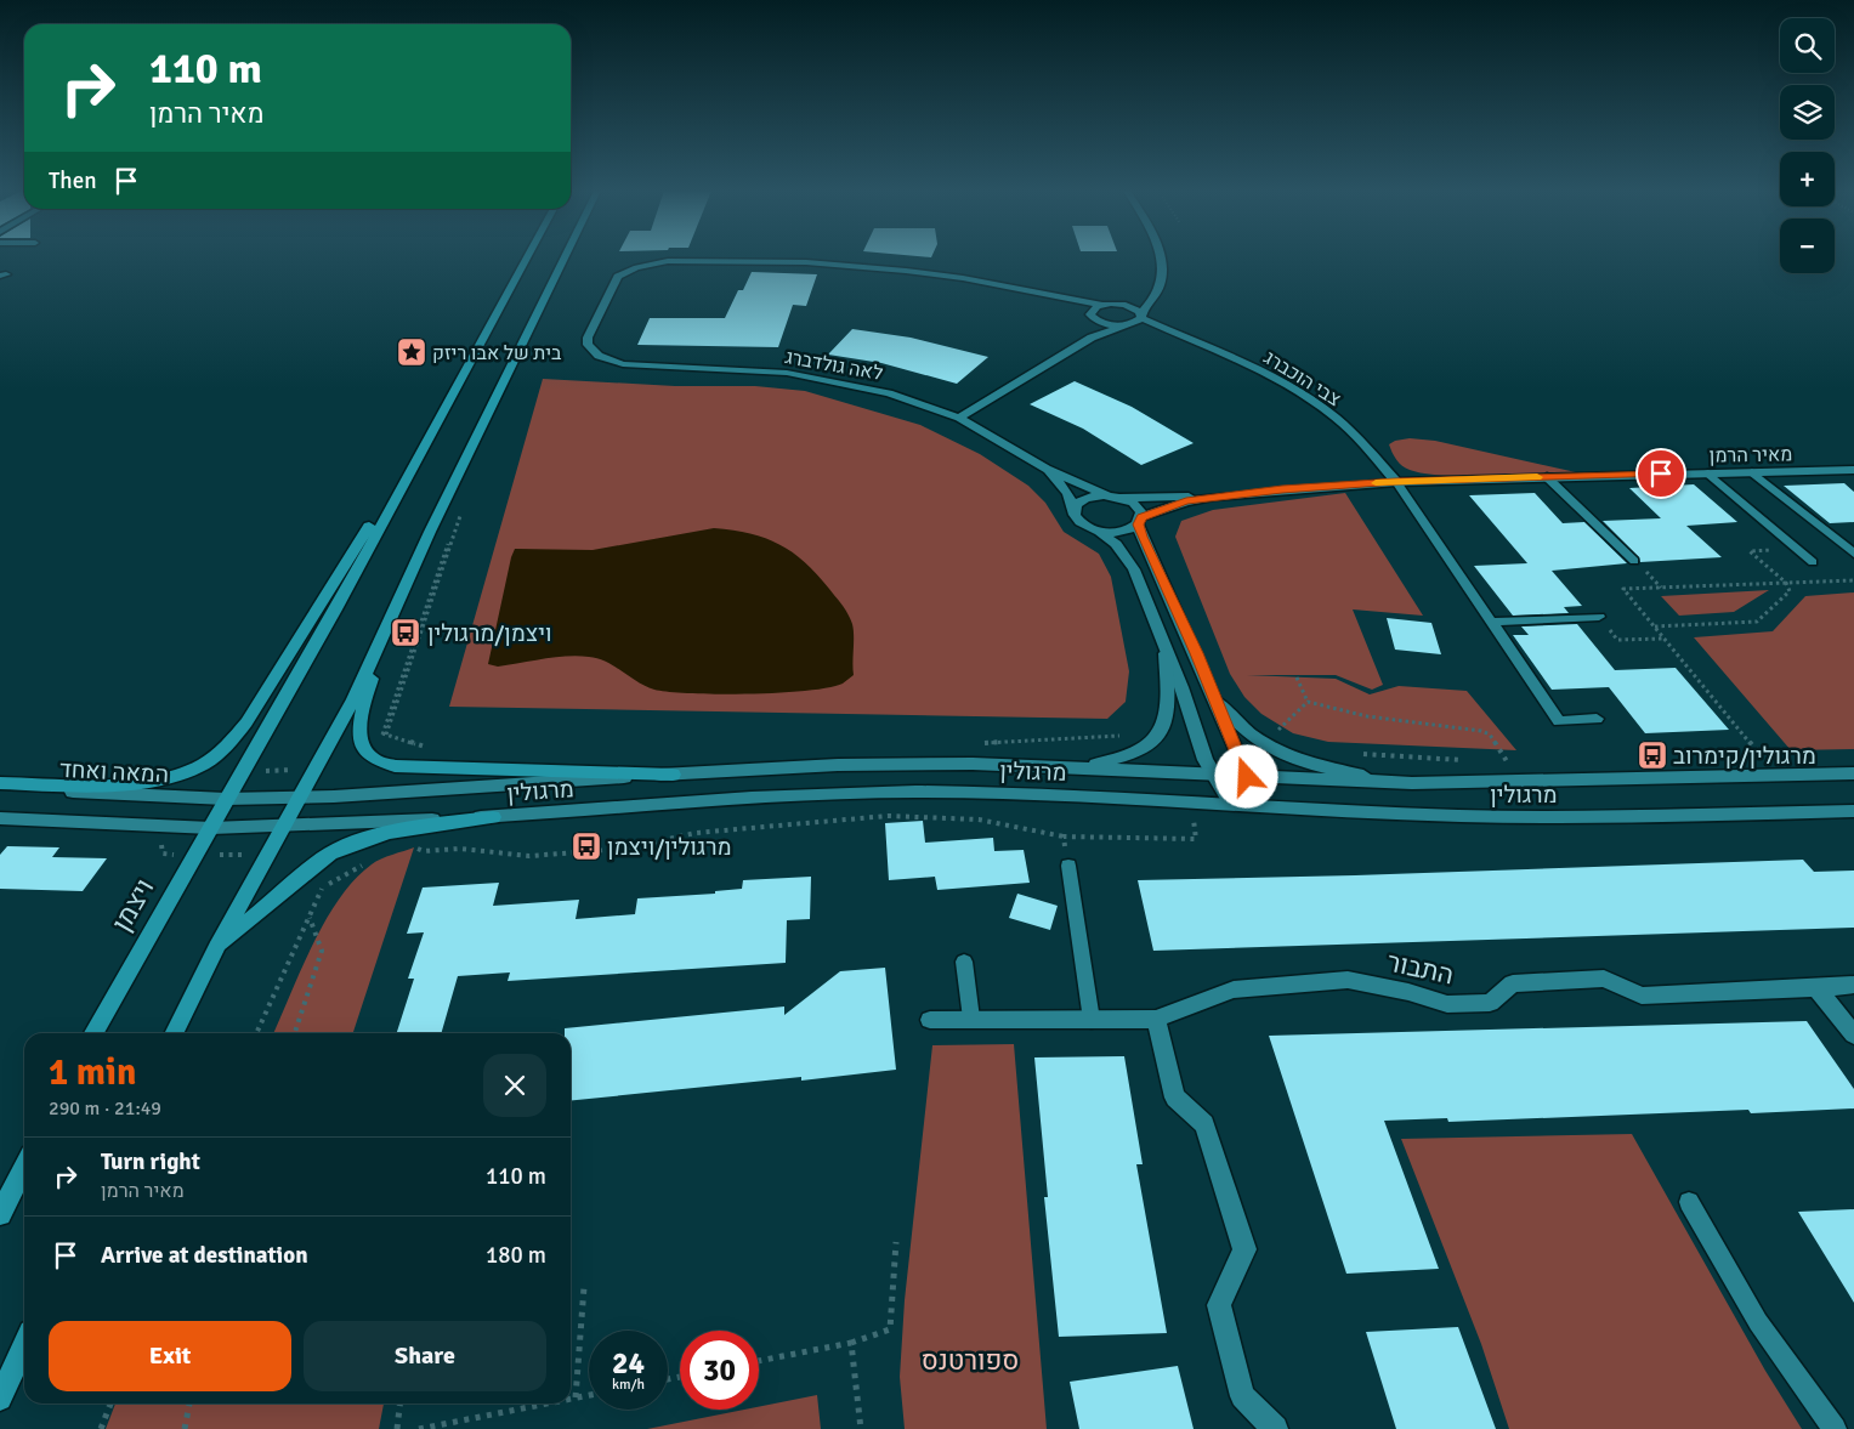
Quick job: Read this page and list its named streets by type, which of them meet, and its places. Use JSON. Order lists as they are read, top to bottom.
{
  "streets": {
    "main road": ["ויצמן"],
    "street": [
      "לאה גולדברג",
      "צבי הוכברג",
      "מאיר הרמן",
      "המאה ואחד",
      "מרגולין",
      "התבור"
    ]
  },
  "crossings": [
    ["לאה גולדברג", "מאיר הרמן"],
    ["צבי הוכברג", "מאיר הרמן"],
    ["המאה ואחד", "מרגולין"],
    ["המאה ואחד", "ויצמן"],
    ["מרגולין", "ויצמן"]
  ],
  "parks": ["ספורטנס"],
  "places": {
    "place": ["בית של אבו ריזק"],
    "bus stop": ["ויצמן/מרגולין", "מרגולין/קימרוב", "מרגולין/ויצמן"]
  },
  "page": {
    "map_buttons": ["+", "−"],
    "turn": ["110 m", "מאיר הרמן"],
    "then": "Then",
    "heading": ["1 min", "290 m · 21:49"],
    "list": [
      {
        "name": "Turn right",
        "note": "מאיר הרמן",
        "value": "110 m"
      },
      {
        "name": "Arrive at destination",
        "value": "180 m"
      }
    ],
    "buttons": ["Exit", "Share"],
    "speed": "24 km/h",
    "limit": "30"
  }
}
